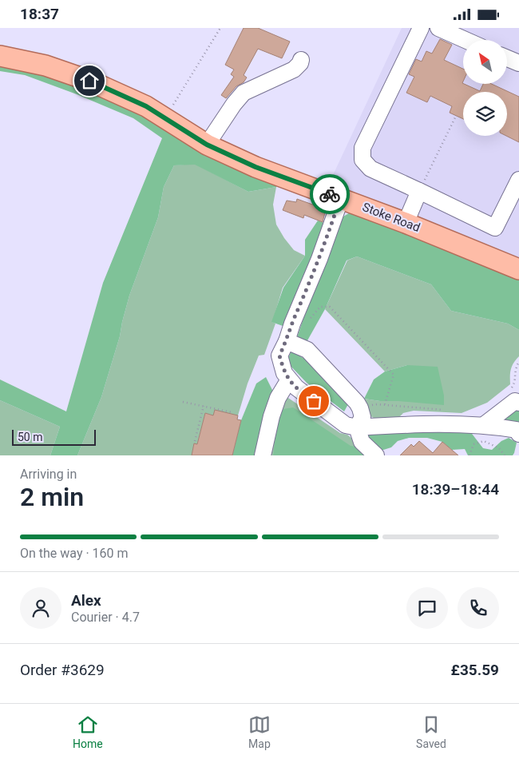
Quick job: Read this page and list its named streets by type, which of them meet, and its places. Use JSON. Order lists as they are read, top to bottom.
{
  "streets": {
    "main road": ["Stoke Road"]
  },
  "scale_bar": "50 m",
  "north": "top left",
  "page": {
    "status": "18:37",
    "scale": "50 m",
    "heading": ["2 min", "Arriving in", "18:39–18:44"],
    "panel": [
      "Alex",
      "Courier · 4.7",
      "Order #3629",
      "£35.59"
    ],
    "bar": "On the way · 160 m",
    "tabs": ["Home", "Map", "Saved"]
  }
}
